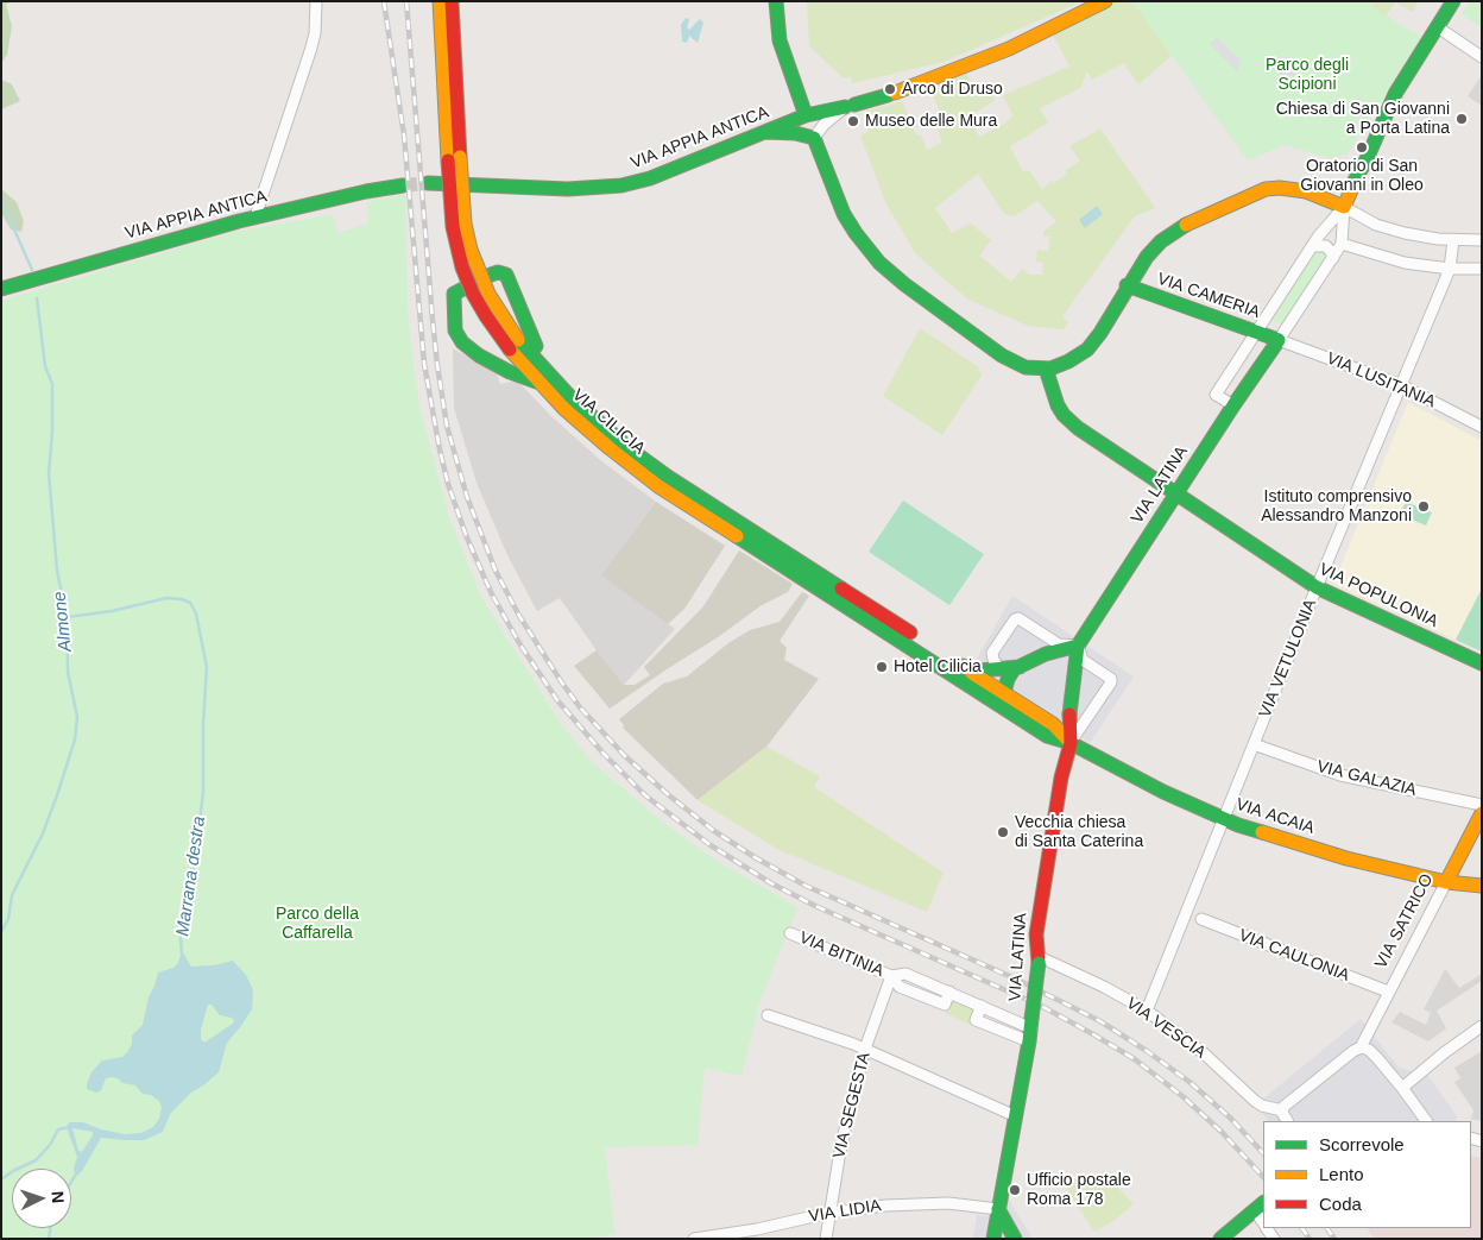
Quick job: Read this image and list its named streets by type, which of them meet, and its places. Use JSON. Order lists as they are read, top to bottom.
{
  "streets": {
    "street": [
      "VIA APPIA ANTICA",
      "VIA CAMERIA",
      "VIA LUSITANIA",
      "VIA CILICIA",
      "VIA LATINA",
      "VIA POPULONIA",
      "VIA VETULONIA",
      "VIA GALAZIA",
      "VIA ACAIA",
      "VIA SATRICO",
      "VIA BITINIA",
      "VIA CAULONIA",
      "VIA VESCIA",
      "VIA SEGESTA",
      "VIA LIDIA"
    ]
  },
  "crossings": [
    ["VIA CAMERIA", "VIA LUSITANIA"],
    ["VIA CAMERIA", "VIA LATINA"],
    ["VIA LUSITANIA", "VIA LATINA"],
    ["VIA LUSITANIA", "VIA VETULONIA"],
    ["VIA CILICIA", "VIA ACAIA"],
    ["VIA LATINA", "VIA POPULONIA"],
    ["VIA LATINA", "VIA ACAIA"],
    ["VIA LATINA", "VIA BITINIA"],
    ["VIA LATINA", "VIA VESCIA"],
    ["VIA LATINA", "VIA LIDIA"],
    ["VIA POPULONIA", "VIA VETULONIA"],
    ["VIA VETULONIA", "VIA GALAZIA"],
    ["VIA VETULONIA", "VIA ACAIA"],
    ["VIA VETULONIA", "VIA VESCIA"],
    ["VIA ACAIA", "VIA SATRICO"],
    ["VIA SATRICO", "VIA CAULONIA"],
    ["VIA BITINIA", "VIA SEGESTA"],
    ["VIA SEGESTA", "VIA LIDIA"]
  ],
  "water": ["Almone", "Marrana destra"],
  "parks": ["Parco degli Scipioni", "Parco della Caffarella"],
  "places": [
    "Arco di Druso",
    "Chiesa di San Giovanni a Porta Latina",
    "Museo delle Mura",
    "Oratorio di San Giovanni in Oleo",
    "Istituto comprensivo Alessandro Manzoni",
    "Hotel Cilicia",
    "Vecchia chiesa di Santa Caterina",
    "Ufficio postale Roma 178"
  ],
  "legend": ["Scorrevole", "Lento", "Coda"],
  "north": "right"
}
